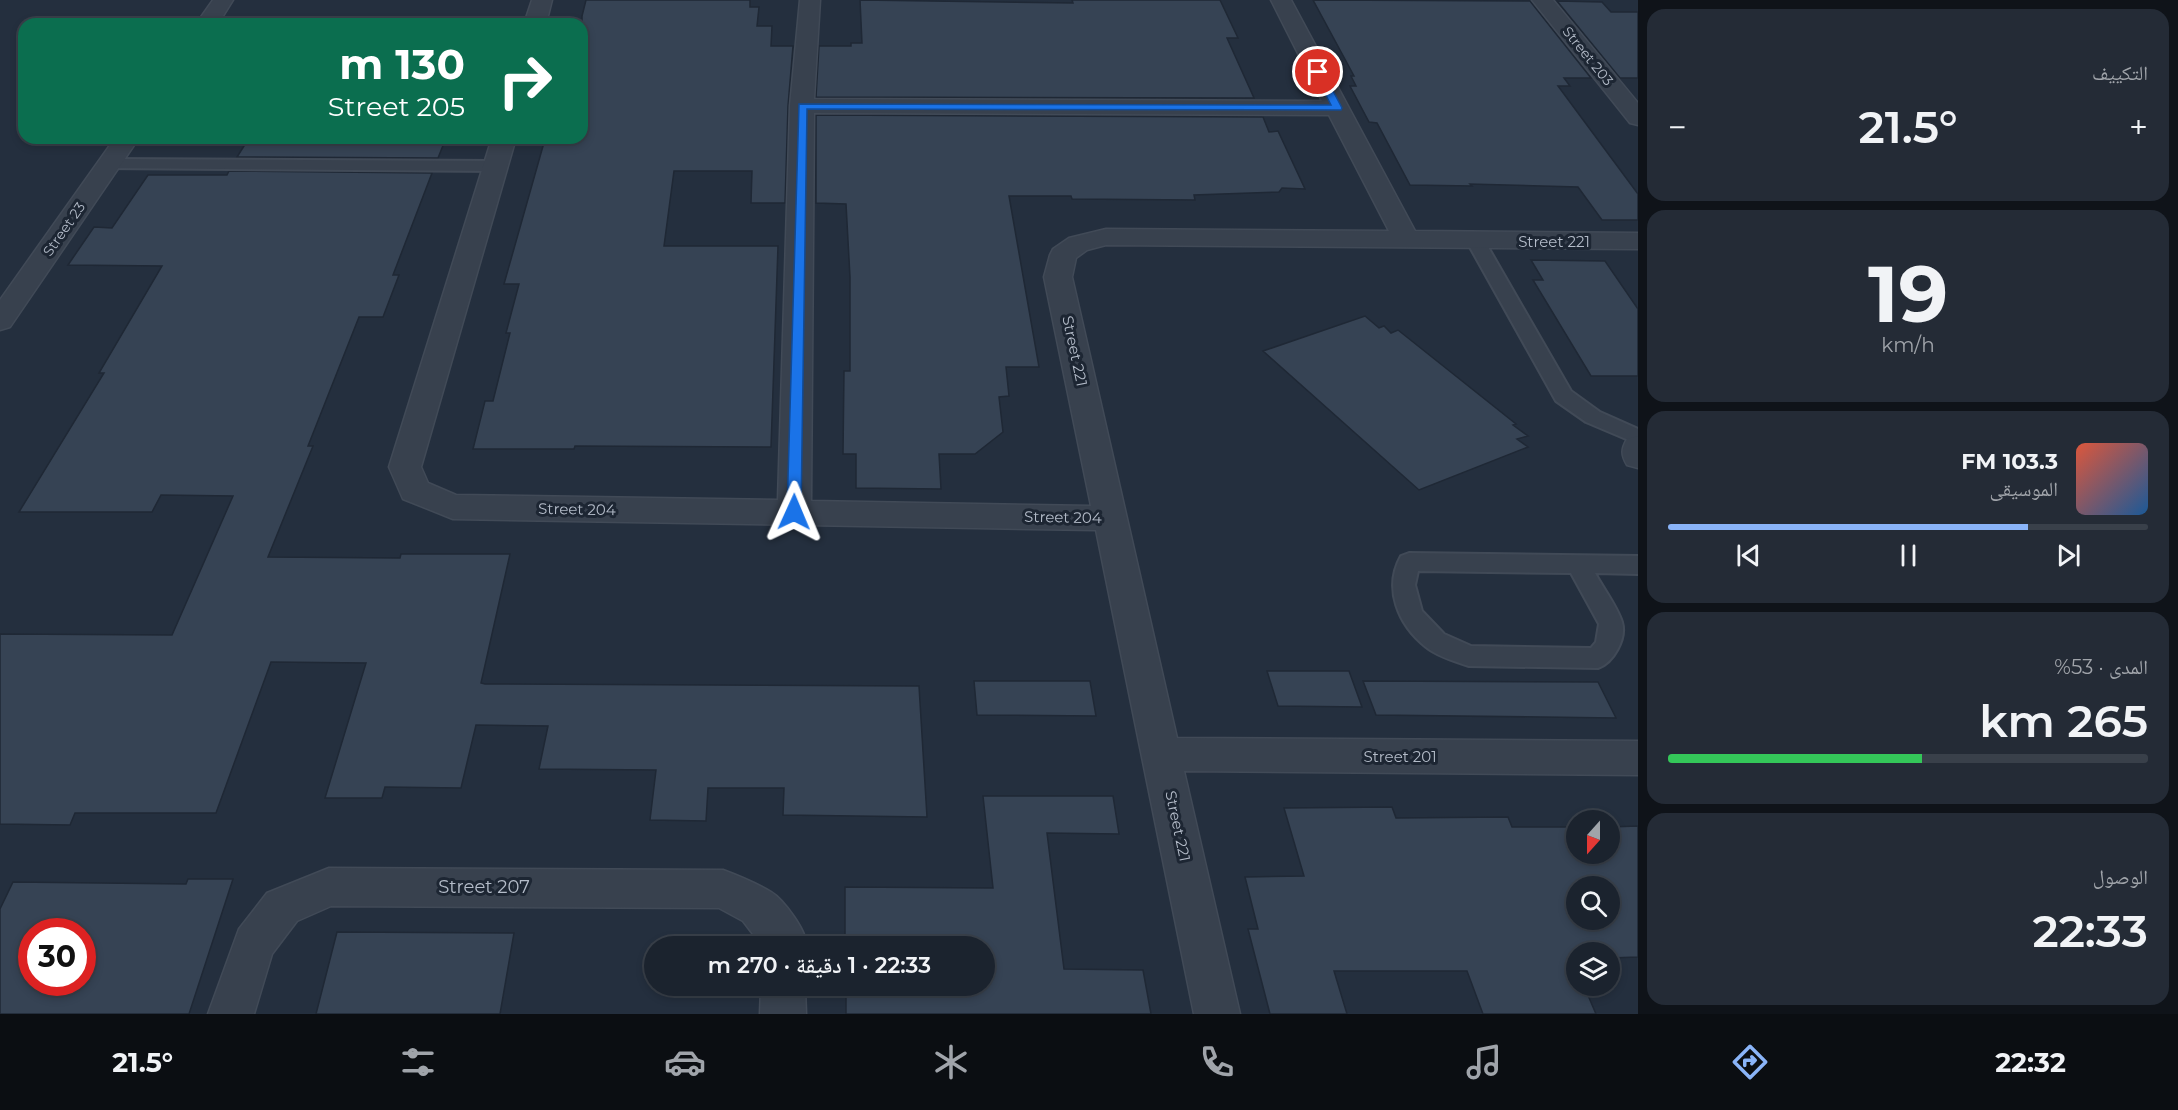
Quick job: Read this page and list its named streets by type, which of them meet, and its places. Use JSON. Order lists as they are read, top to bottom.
{
  "streets": {
    "street": [
      "Street 203",
      "Street 23",
      "Street 221",
      "Street 204",
      "Street 201",
      "Street 207"
    ]
  },
  "crossings": [
    ["Street 221", "Street 204"],
    ["Street 221", "Street 201"]
  ],
  "north": "bottom",
  "page": {
    "tile": [
      "التكييف",
      ["19", "km/h"],
      ["المدى · 53%", "265 km"],
      ["الوصول", "22:33"]
    ],
    "turn": ["130 m", "Street 205"],
    "heat": ["−", "21.5°", "+"],
    "song": ["103.3 FM", "الموسيقى"],
    "limit": "30",
    "trip": "22:33 · 1 دقيقة · 270 m",
    "tabs": ["22:32", "21.5°"]
  }
}
